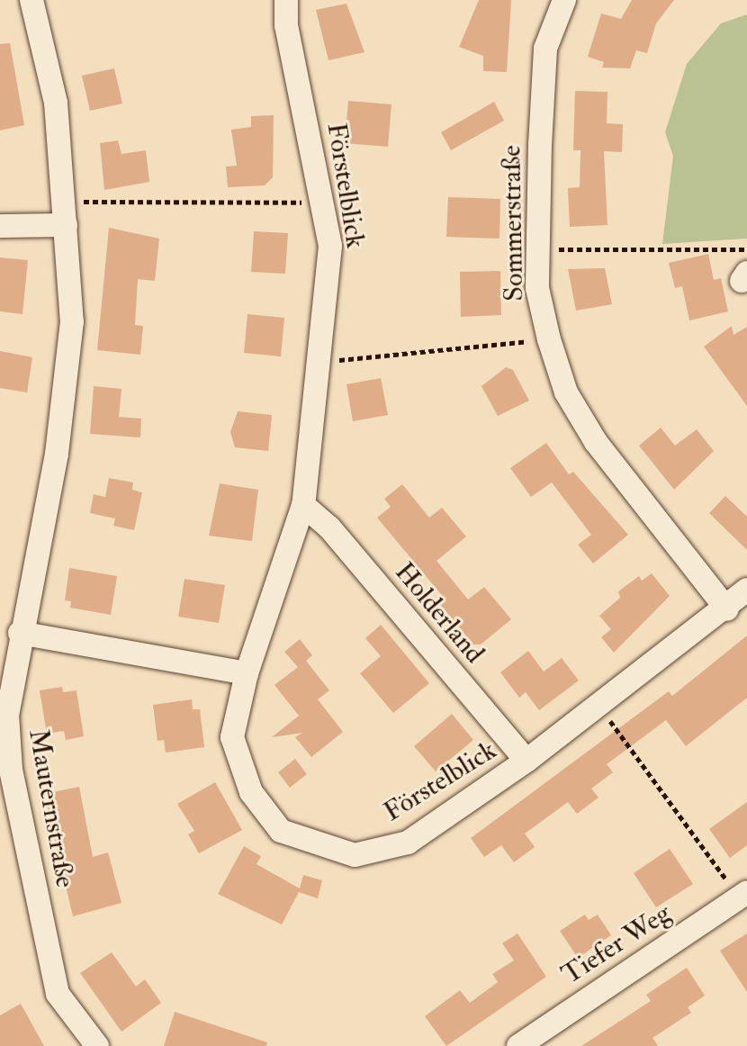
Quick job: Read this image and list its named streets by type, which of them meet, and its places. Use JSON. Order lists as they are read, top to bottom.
{
  "streets": {
    "street": [
      "Förstelblick",
      "Sommerstraße",
      "Holderland",
      "Mauternstraße",
      "Tiefer Weg"
    ]
  },
  "crossings": [
    ["Förstelblick", "Sommerstraße"],
    ["Förstelblick", "Holderland"]
  ]
}
